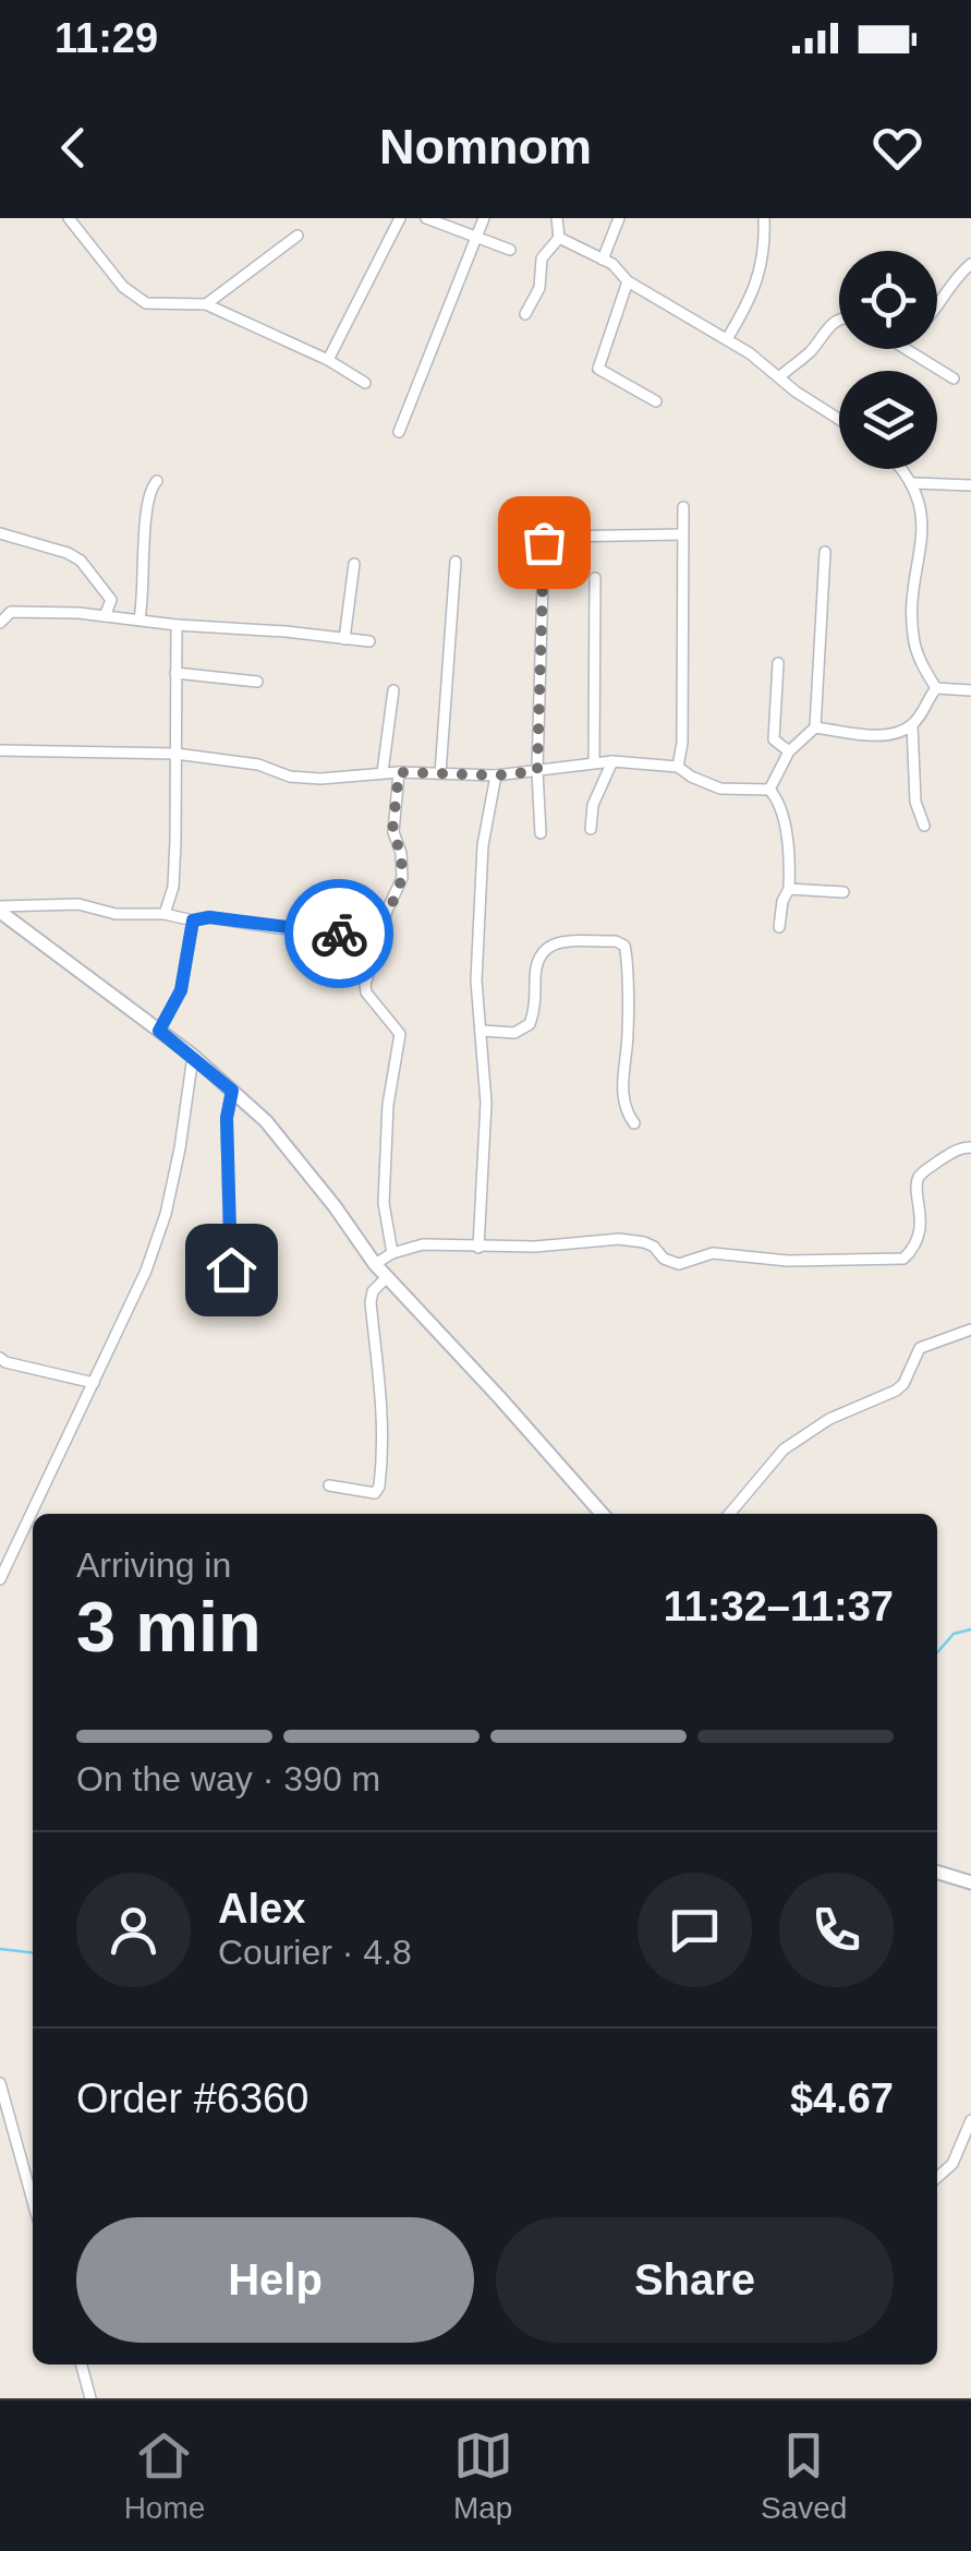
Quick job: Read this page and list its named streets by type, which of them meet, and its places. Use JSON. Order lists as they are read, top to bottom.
{
  "page": {
    "status": "11:29",
    "header": "Nomnom",
    "heading": ["3 min", "Arriving in", "11:32–11:37"],
    "panel": [
      "Alex",
      "Courier · 4.8",
      "Order #6360",
      "$4.67"
    ],
    "bar": "On the way · 390 m",
    "buttons": ["Help", "Share"],
    "tabs": ["Home", "Map", "Saved"]
  }
}
